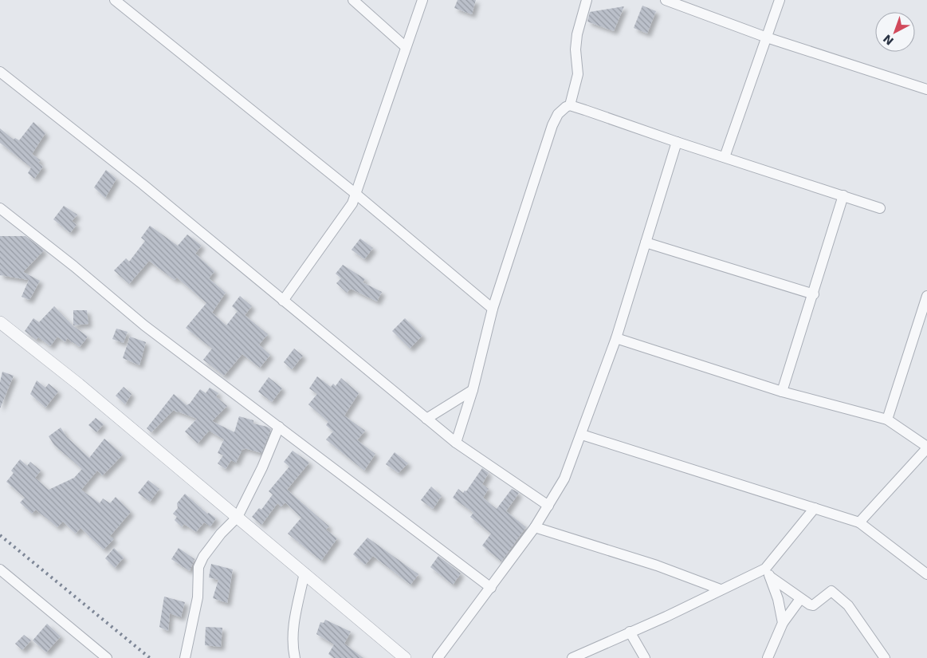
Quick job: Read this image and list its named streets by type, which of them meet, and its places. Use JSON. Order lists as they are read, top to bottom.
{
  "north": "bottom left"
}
